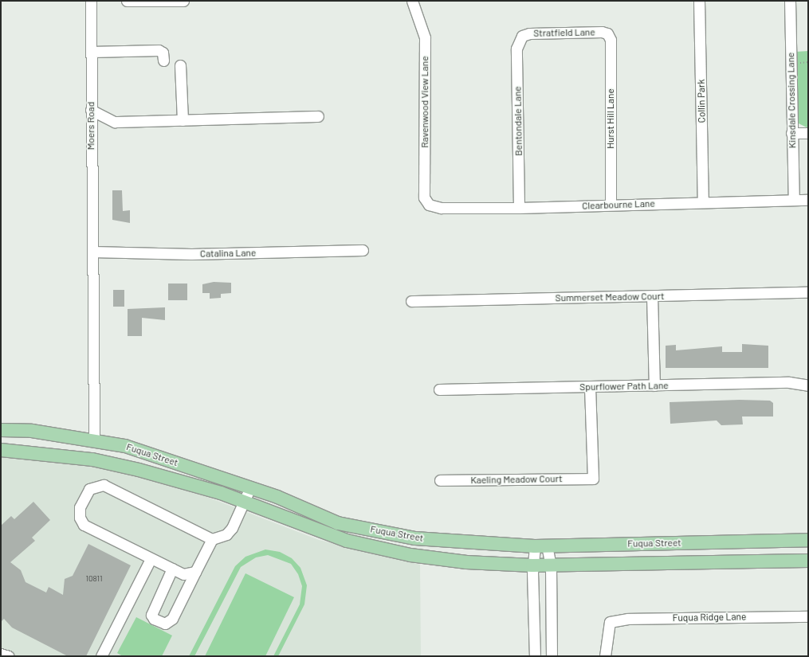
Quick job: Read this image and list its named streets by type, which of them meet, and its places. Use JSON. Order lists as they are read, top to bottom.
{
  "streets": {
    "main road": ["Fuqua Street"],
    "street": [
      "Stratfield Lane",
      "Kinsdale Crossing Lane",
      "Collin Park",
      "Ravenwood View Lane",
      "Hurst Hill Lane",
      "Bentondale Lane",
      "Moers Road",
      "Clearbourne Lane",
      "Catalina Lane",
      "Summerset Meadow Court",
      "Spurflower Path Lane",
      "Kaeling Meadow Court",
      "Fuqua Ridge Lane"
    ]
  },
  "crossings": [
    ["Stratfield Lane", "Hurst Hill Lane"],
    ["Stratfield Lane", "Bentondale Lane"],
    ["Kinsdale Crossing Lane", "Clearbourne Lane"],
    ["Collin Park", "Clearbourne Lane"],
    ["Ravenwood View Lane", "Clearbourne Lane"],
    ["Hurst Hill Lane", "Clearbourne Lane"],
    ["Bentondale Lane", "Clearbourne Lane"],
    ["Moers Road", "Catalina Lane"],
    ["Moers Road", "Fuqua Street"],
    ["Spurflower Path Lane", "Kaeling Meadow Court"]
  ],
  "house_numbers": ["10811"]
}
